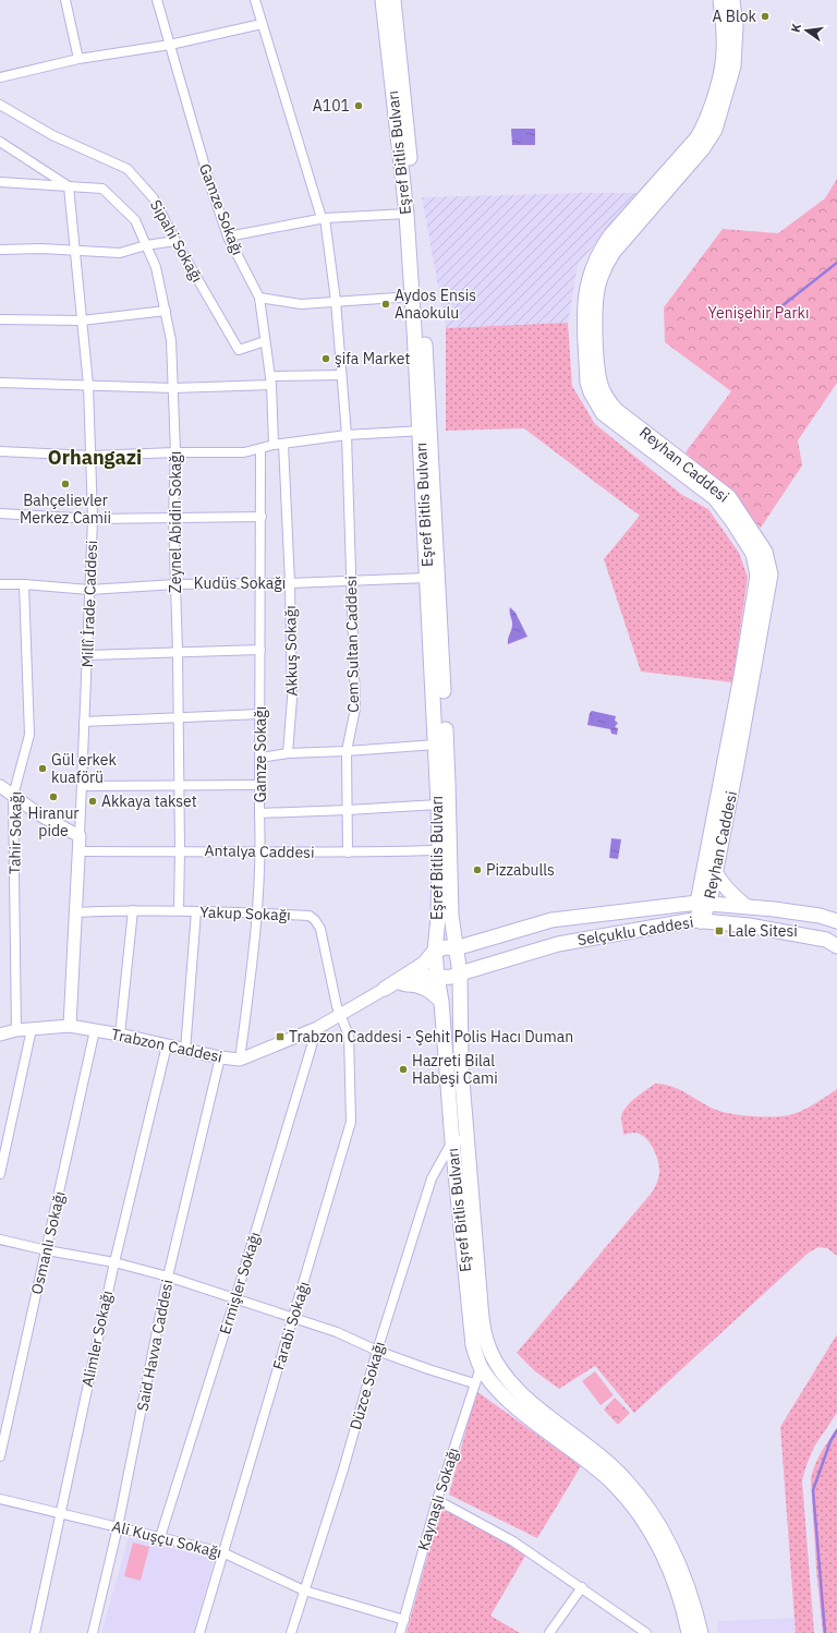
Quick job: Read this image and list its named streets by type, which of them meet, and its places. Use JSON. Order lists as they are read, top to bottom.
{
  "streets": {
    "main road": [
      "Eşref Bitlis Bulvarı",
      "Reyhan Caddesi",
      "Millî İrade Caddesi",
      "Selçuklu Caddesi",
      "Trabzon Caddesi"
    ],
    "street": [
      "Gamze Sokağı",
      "Sipahi Sokağı",
      "Zeynel Abidin Sokağı",
      "Kudüs Sokağı",
      "Cem Sultan Caddesi",
      "Akkuş Sokağı",
      "Tahir Sokağı",
      "Antalya Caddesi",
      "Yakup Sokağı",
      "Osmanlı Sokağı",
      "Ermişler Sokağı",
      "Farabi Sokağı",
      "Alimler Sokağı",
      "Said Havva Caddesi",
      "Düzce Sokağı",
      "Kaynaşlı Sokağı",
      "Ali Kuşçu Sokağı"
    ]
  },
  "crossings": [
    ["Eşref Bitlis Bulvarı", "Kudüs Sokağı"],
    ["Eşref Bitlis Bulvarı", "Antalya Caddesi"],
    ["Eşref Bitlis Bulvarı", "Selçuklu Caddesi"],
    ["Eşref Bitlis Bulvarı", "Trabzon Caddesi"],
    ["Eşref Bitlis Bulvarı", "Düzce Sokağı"],
    ["Eşref Bitlis Bulvarı", "Kaynaşlı Sokağı"],
    ["Gamze Sokağı", "Sipahi Sokağı"],
    ["Gamze Sokağı", "Kudüs Sokağı"],
    ["Gamze Sokağı", "Antalya Caddesi"],
    ["Gamze Sokağı", "Yakup Sokağı"],
    ["Gamze Sokağı", "Trabzon Caddesi"],
    ["Reyhan Caddesi", "Selçuklu Caddesi"],
    ["Zeynel Abidin Sokağı", "Kudüs Sokağı"],
    ["Zeynel Abidin Sokağı", "Millî İrade Caddesi"],
    ["Zeynel Abidin Sokağı", "Antalya Caddesi"],
    ["Zeynel Abidin Sokağı", "Yakup Sokağı"],
    ["Kudüs Sokağı", "Millî İrade Caddesi"],
    ["Kudüs Sokağı", "Cem Sultan Caddesi"],
    ["Kudüs Sokağı", "Akkuş Sokağı"],
    ["Kudüs Sokağı", "Tahir Sokağı"],
    ["Millî İrade Caddesi", "Antalya Caddesi"],
    ["Millî İrade Caddesi", "Yakup Sokağı"],
    ["Millî İrade Caddesi", "Trabzon Caddesi"],
    ["Cem Sultan Caddesi", "Antalya Caddesi"],
    ["Tahir Sokağı", "Trabzon Caddesi"],
    ["Yakup Sokağı", "Trabzon Caddesi"],
    ["Yakup Sokağı", "Farabi Sokağı"],
    ["Selçuklu Caddesi", "Trabzon Caddesi"],
    ["Trabzon Caddesi", "Osmanlı Sokağı"],
    ["Trabzon Caddesi", "Ermişler Sokağı"],
    ["Trabzon Caddesi", "Farabi Sokağı"],
    ["Trabzon Caddesi", "Alimler Sokağı"],
    ["Trabzon Caddesi", "Said Havva Caddesi"],
    ["Ermişler Sokağı", "Ali Kuşçu Sokağı"],
    ["Farabi Sokağı", "Ali Kuşçu Sokağı"],
    ["Alimler Sokağı", "Ali Kuşçu Sokağı"],
    ["Said Havva Caddesi", "Ali Kuşçu Sokağı"],
    ["Düzce Sokağı", "Ali Kuşçu Sokağı"],
    ["Kaynaşlı Sokağı", "Ali Kuşçu Sokağı"]
  ],
  "districts": ["Orhangazi"],
  "parks": ["Yenişehir Parkı"],
  "places": {
    "other": [
      "A Blok",
      "A101",
      "Aydos Ensis Anaokulu",
      "şifa Market",
      "Bahçelievler Merkez Camii",
      "Gül erkek kuaförü",
      "Hiranur pide",
      "Akkaya takset",
      "Pizzabulls",
      "Hazreti Bilal Habeşi Cami"
    ],
    "transit": ["Lale Sitesi", "Trabzon Caddesi - Şehit Polis Hacı Duman"]
  },
  "north": "left"
}
